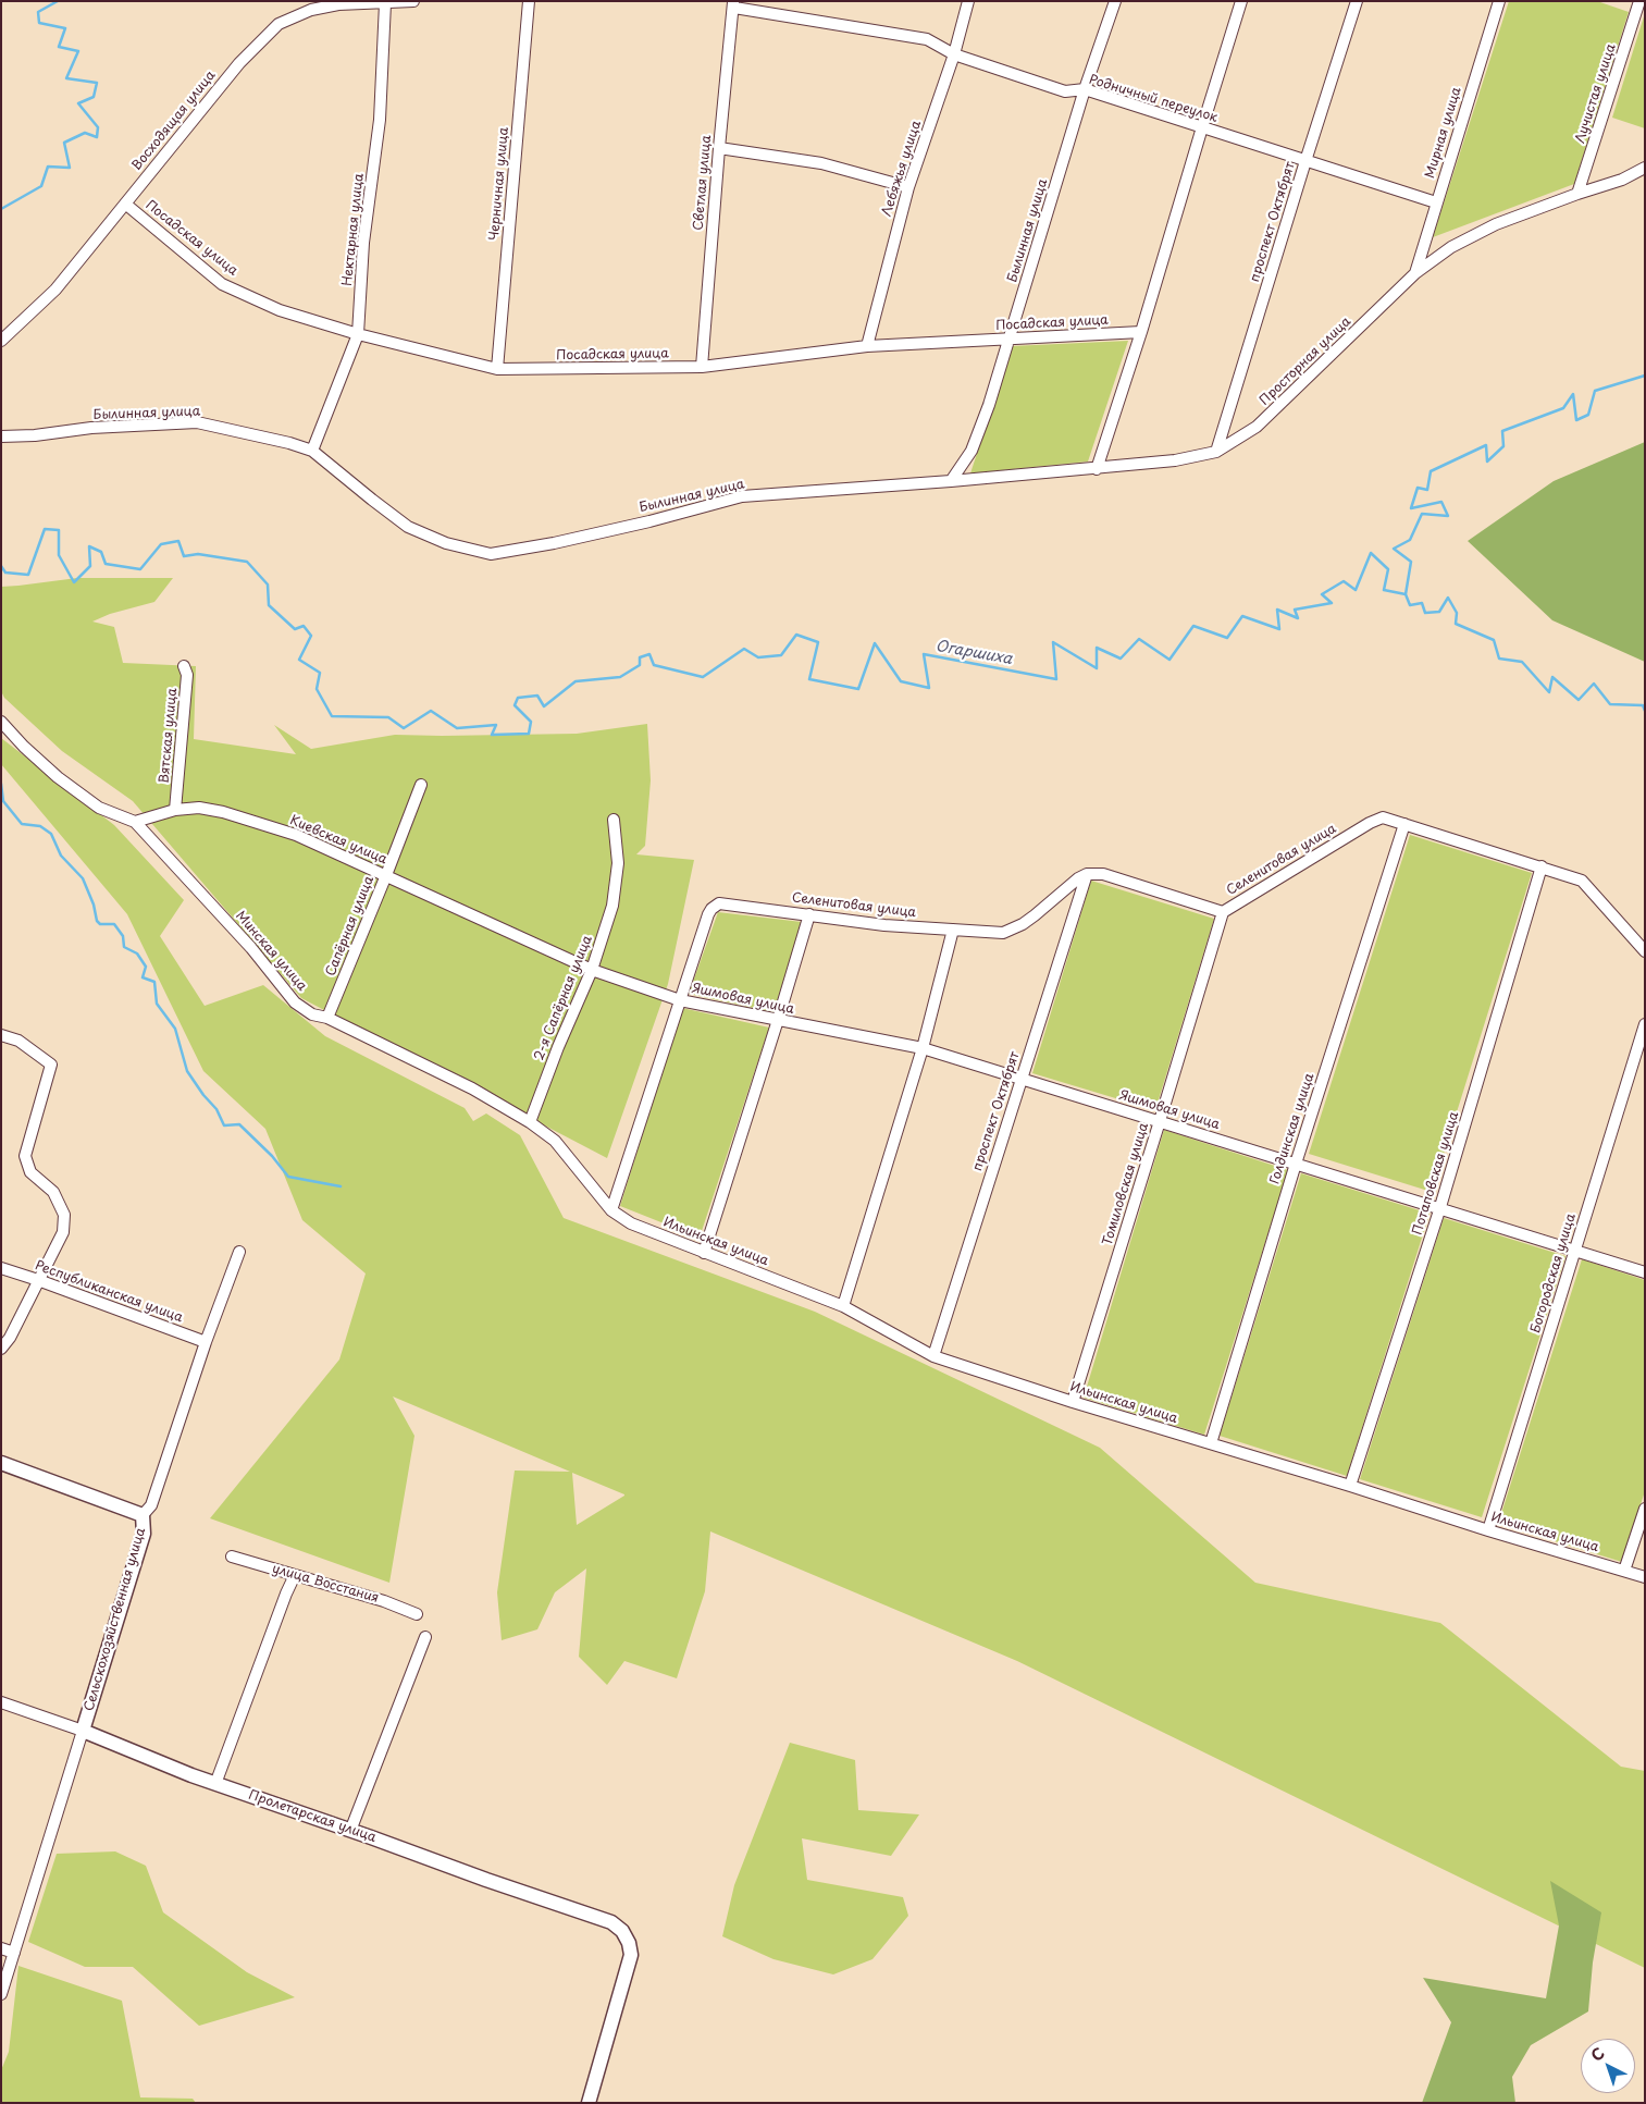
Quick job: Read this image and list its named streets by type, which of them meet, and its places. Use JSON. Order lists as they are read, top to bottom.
{
  "streets": {
    "street": [
      "Лучистая улица",
      "Родничный переулок",
      "Восходящая улица",
      "Мирная улица",
      "Лебяжья улица",
      "Светлая улица",
      "Черничная улица",
      "проспект Октябрят",
      "Нектарная улица",
      "Былинная улица",
      "Посадская улица",
      "Просторная улица",
      "Вятская улица",
      "Киевская улица",
      "Селенитовая улица",
      "Сапёрная улица",
      "Минская улица",
      "2-я Сапёрная улица",
      "Яшмовая улица",
      "Голдинская улица",
      "Потаповская улица",
      "Томиловская улица",
      "Ильинская улица",
      "Богородская улица",
      "Республиканская улица",
      "улица Восстания",
      "Сельскохозяйственная улица",
      "Пролетарская улица"
    ]
  },
  "crossings": [
    ["Лучистая улица", "Просторная улица"],
    ["Родничный переулок", "Мирная улица"],
    ["Родничный переулок", "Лебяжья улица"],
    ["Родничный переулок", "Светлая улица"],
    ["Родничный переулок", "проспект Октябрят"],
    ["Родничный переулок", "Былинная улица"],
    ["Восходящая улица", "Нектарная улица"],
    ["Восходящая улица", "Посадская улица"],
    ["Мирная улица", "Просторная улица"],
    ["Лебяжья улица", "Посадская улица"],
    ["Светлая улица", "Посадская улица"],
    ["Черничная улица", "Посадская улица"],
    ["проспект Октябрят", "Просторная улица"],
    ["проспект Октябрят", "Селенитовая улица"],
    ["проспект Октябрят", "Яшмовая улица"],
    ["проспект Октябрят", "Ильинская улица"],
    ["Нектарная улица", "Былинная улица"],
    ["Нектарная улица", "Посадская улица"],
    ["Былинная улица", "Посадская улица"],
    ["Былинная улица", "Просторная улица"],
    ["Вятская улица", "Киевская улица"],
    ["Киевская улица", "Селенитовая улица"],
    ["Киевская улица", "Сапёрная улица"],
    ["Киевская улица", "Минская улица"],
    ["Киевская улица", "2-я Сапёрная улица"],
    ["Киевская улица", "Яшмовая улица"],
    ["Селенитовая улица", "Яшмовая улица"],
    ["Селенитовая улица", "Голдинская улица"],
    ["Селенитовая улица", "Потаповская улица"],
    ["Селенитовая улица", "Томиловская улица"],
    ["Сапёрная улица", "Минская улица"],
    ["Минская улица", "2-я Сапёрная улица"],
    ["Минская улица", "Ильинская улица"],
    ["2-я Сапёрная улица", "Ильинская улица"],
    ["Яшмовая улица", "Голдинская улица"],
    ["Яшмовая улица", "Потаповская улица"],
    ["Яшмовая улица", "Томиловская улица"],
    ["Яшмовая улица", "Богородская улица"],
    ["Голдинская улица", "Ильинская улица"],
    ["Потаповская улица", "Ильинская улица"],
    ["Томиловская улица", "Ильинская улица"],
    ["Ильинская улица", "Богородская улица"],
    ["Республиканская улица", "Сельскохозяйственная улица"],
    ["Сельскохозяйственная улица", "Пролетарская улица"]
  ],
  "water": ["Огаршиха"],
  "north": "top left"
}
